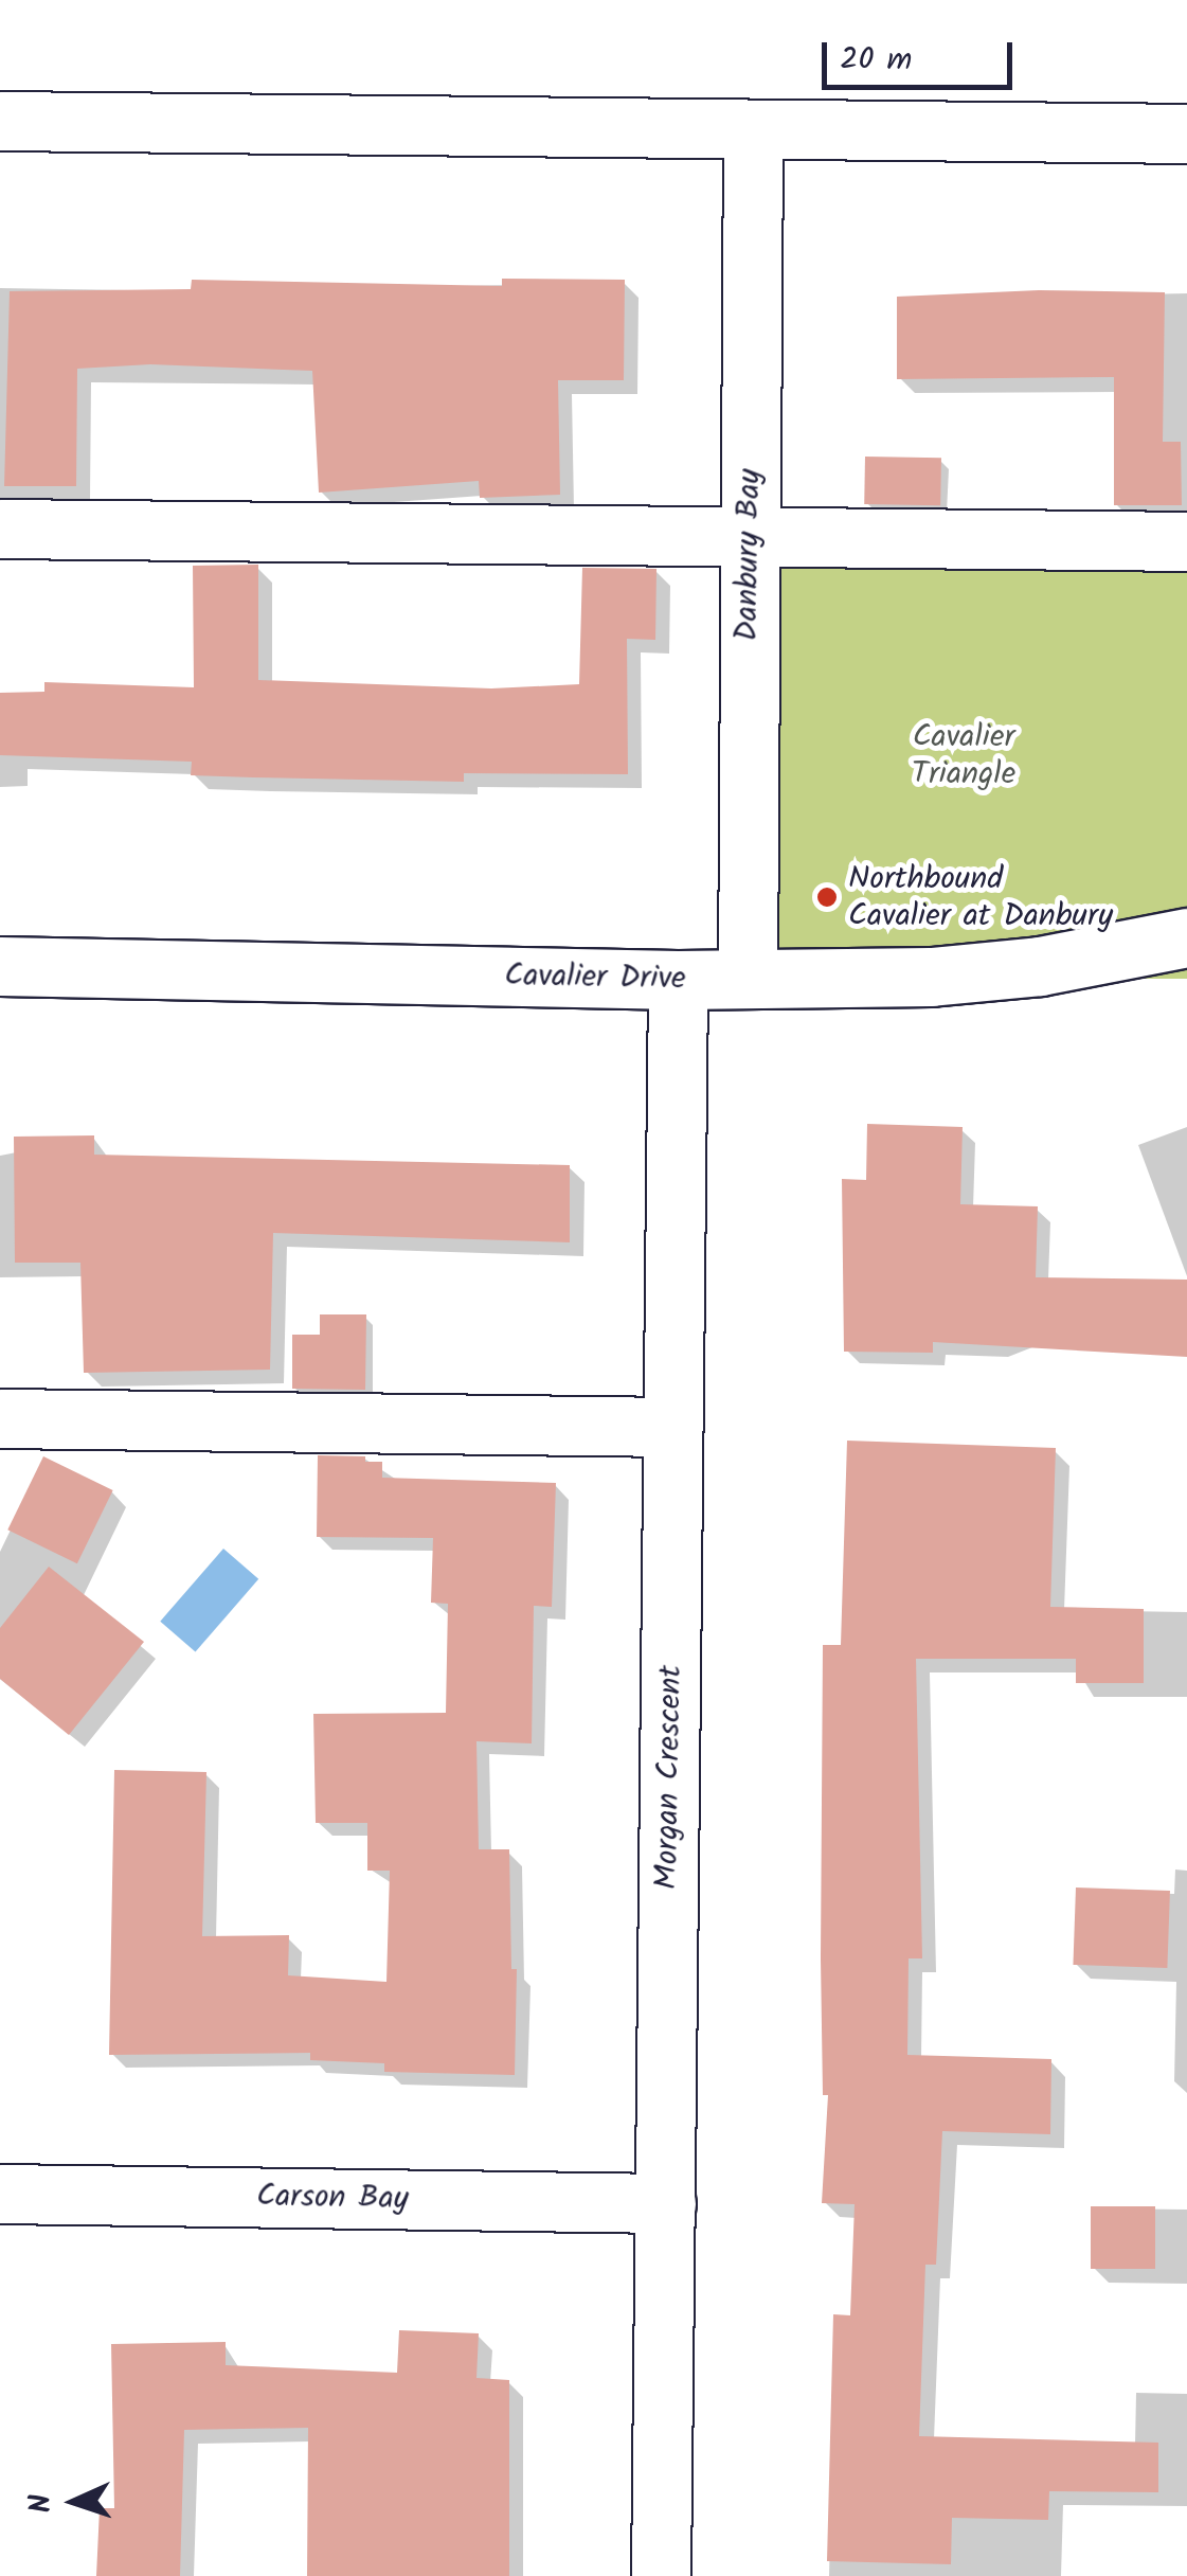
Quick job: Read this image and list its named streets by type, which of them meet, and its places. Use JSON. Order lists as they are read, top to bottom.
{
  "streets": {
    "street": [
      "Danbury Bay",
      "Cavalier Drive",
      "Morgan Crescent",
      "Carson Bay"
    ]
  },
  "crossings": [
    ["Danbury Bay", "Cavalier Drive"],
    ["Cavalier Drive", "Morgan Crescent"],
    ["Morgan Crescent", "Carson Bay"]
  ],
  "parks": ["Cavalier Triangle"],
  "places": ["Northbound Cavalier at Danbury"],
  "scale_bar": "20 m",
  "north": "left"
}
